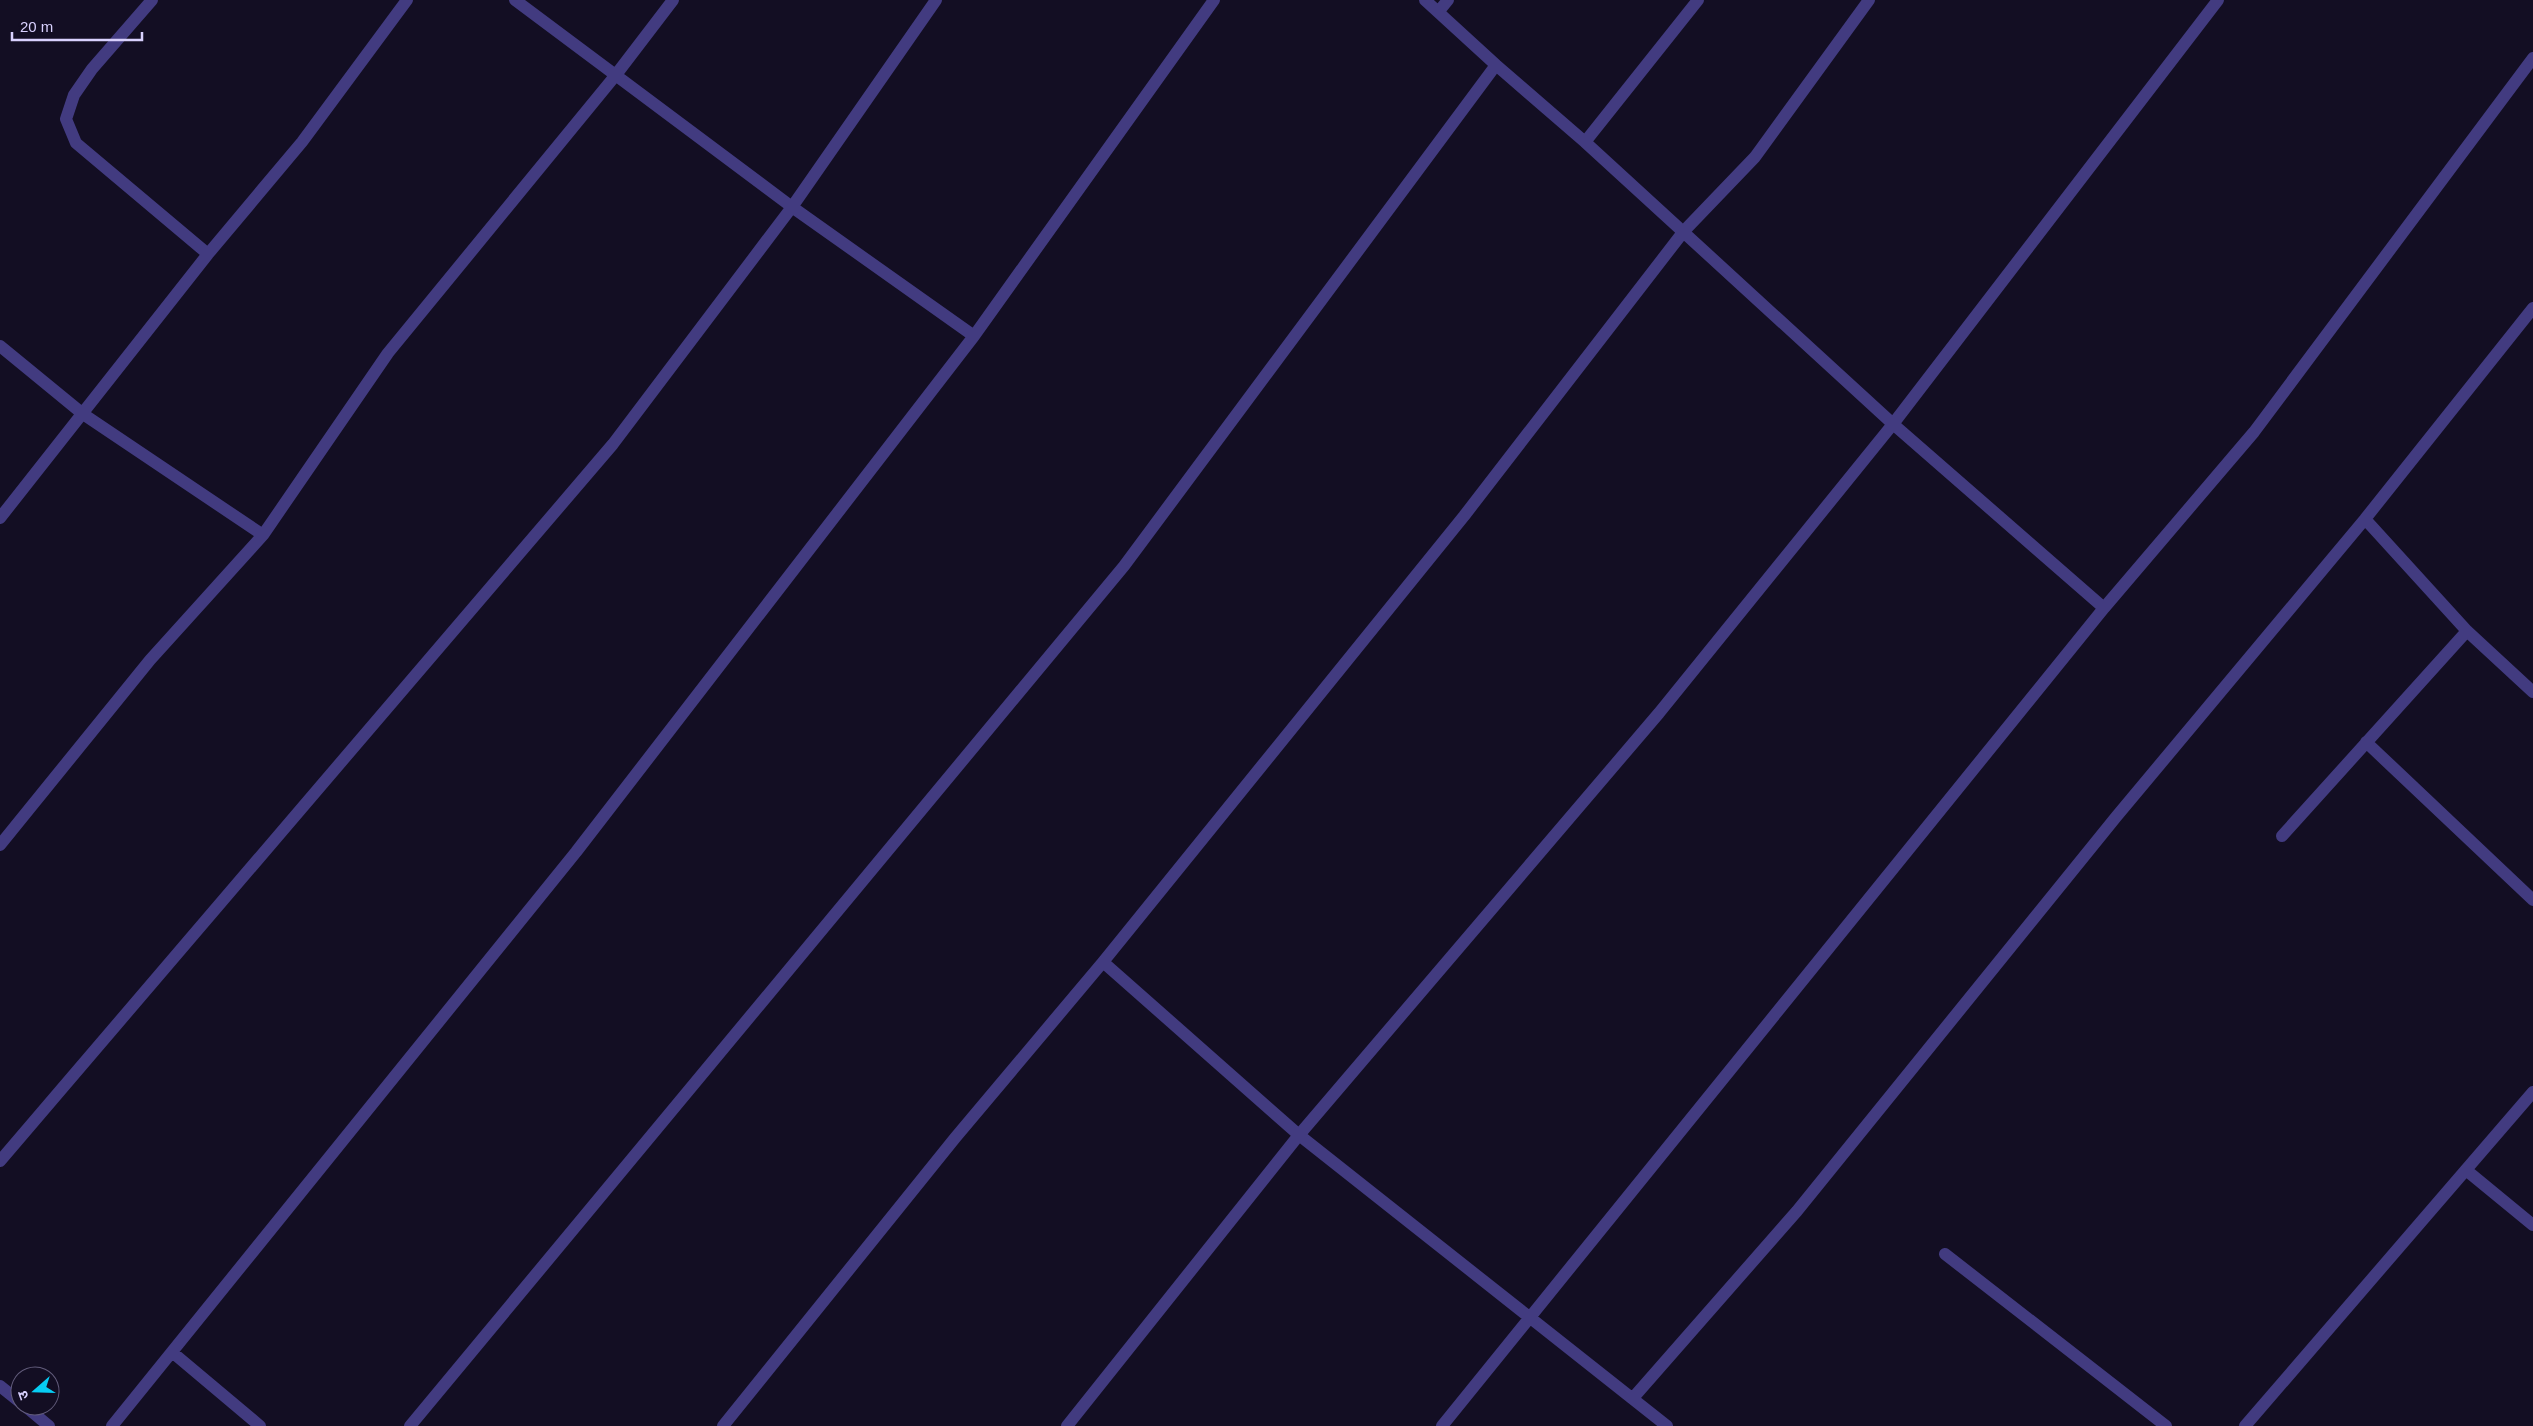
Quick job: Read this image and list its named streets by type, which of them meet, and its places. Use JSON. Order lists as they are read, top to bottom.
{
  "scale_bar": "20 m",
  "north": "left"
}
